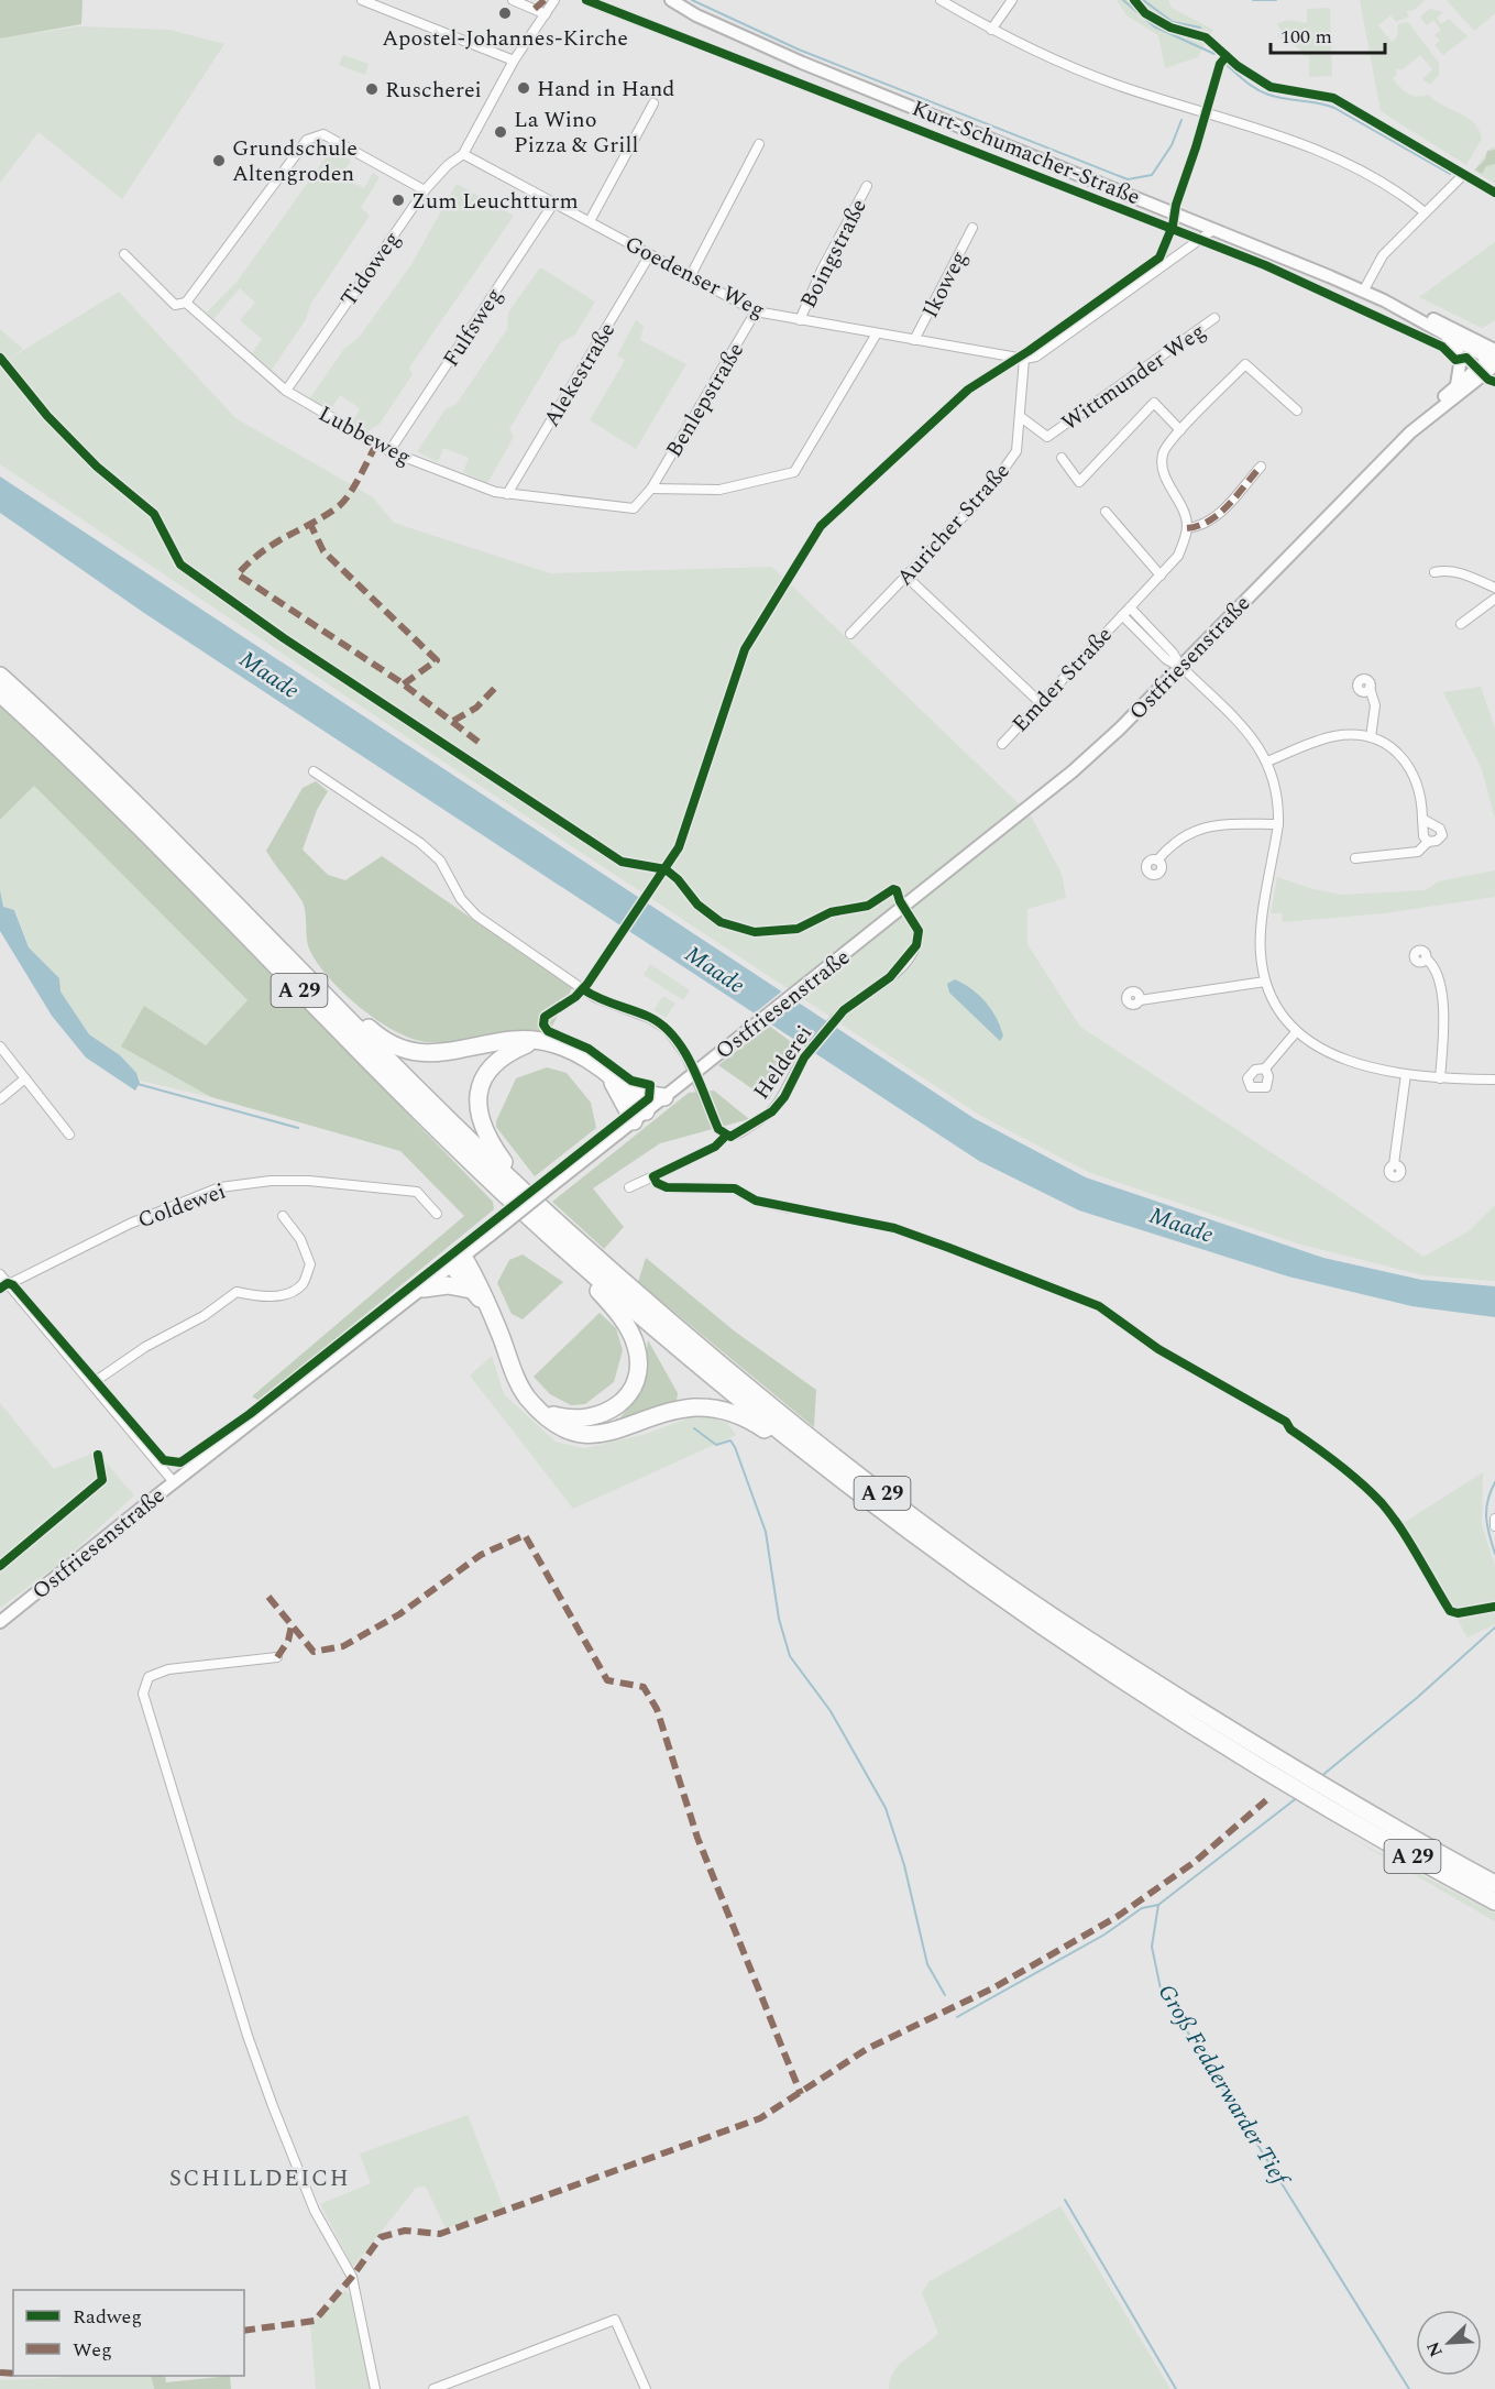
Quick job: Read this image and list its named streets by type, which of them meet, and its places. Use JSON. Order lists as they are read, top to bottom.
{
  "streets": {
    "highway": ["A 29"],
    "main road": ["Kurt-Schumacher-Straße", "Ostfriesenstraße"],
    "street": [
      "Boingstraße",
      "Tidoweg",
      "Goedenser Weg",
      "Ikoweg",
      "Fulfsweg",
      "Alekestraße",
      "Wittmunder Weg",
      "Benlepstraße",
      "Lubbeweg",
      "Auricher Straße",
      "Emder Straße",
      "Helderei",
      "Coldewei"
    ]
  },
  "crossings": [
    ["Kurt-Schumacher-Straße", "Ostfriesenstraße"],
    ["Boingstraße", "Goedenser Weg"],
    ["Tidoweg", "Goedenser Weg"],
    ["Tidoweg", "Lubbeweg"],
    ["Goedenser Weg", "Ikoweg"],
    ["Goedenser Weg", "Fulfsweg"],
    ["Goedenser Weg", "Alekestraße"],
    ["Goedenser Weg", "Benlepstraße"],
    ["Goedenser Weg", "Auricher Straße"],
    ["Fulfsweg", "Lubbeweg"],
    ["Alekestraße", "Lubbeweg"],
    ["Wittmunder Weg", "Auricher Straße"],
    ["Benlepstraße", "Lubbeweg"],
    ["Ostfriesenstraße", "Emder Straße"],
    ["Ostfriesenstraße", "Helderei"]
  ],
  "districts": ["SCHILLDEICH"],
  "water": ["Maade", "Groß Fedderwarder Tief"],
  "places": [
    "Apostel-Johannes-Kirche",
    "Hand in Hand",
    "Ruscherei",
    "La Wino Pizza & Grill",
    "Grundschule Altengroden",
    "Zum Leuchtturm"
  ],
  "legend": ["Radweg", "Weg"],
  "scale_bar": "100 m",
  "north": "bottom left"
}
